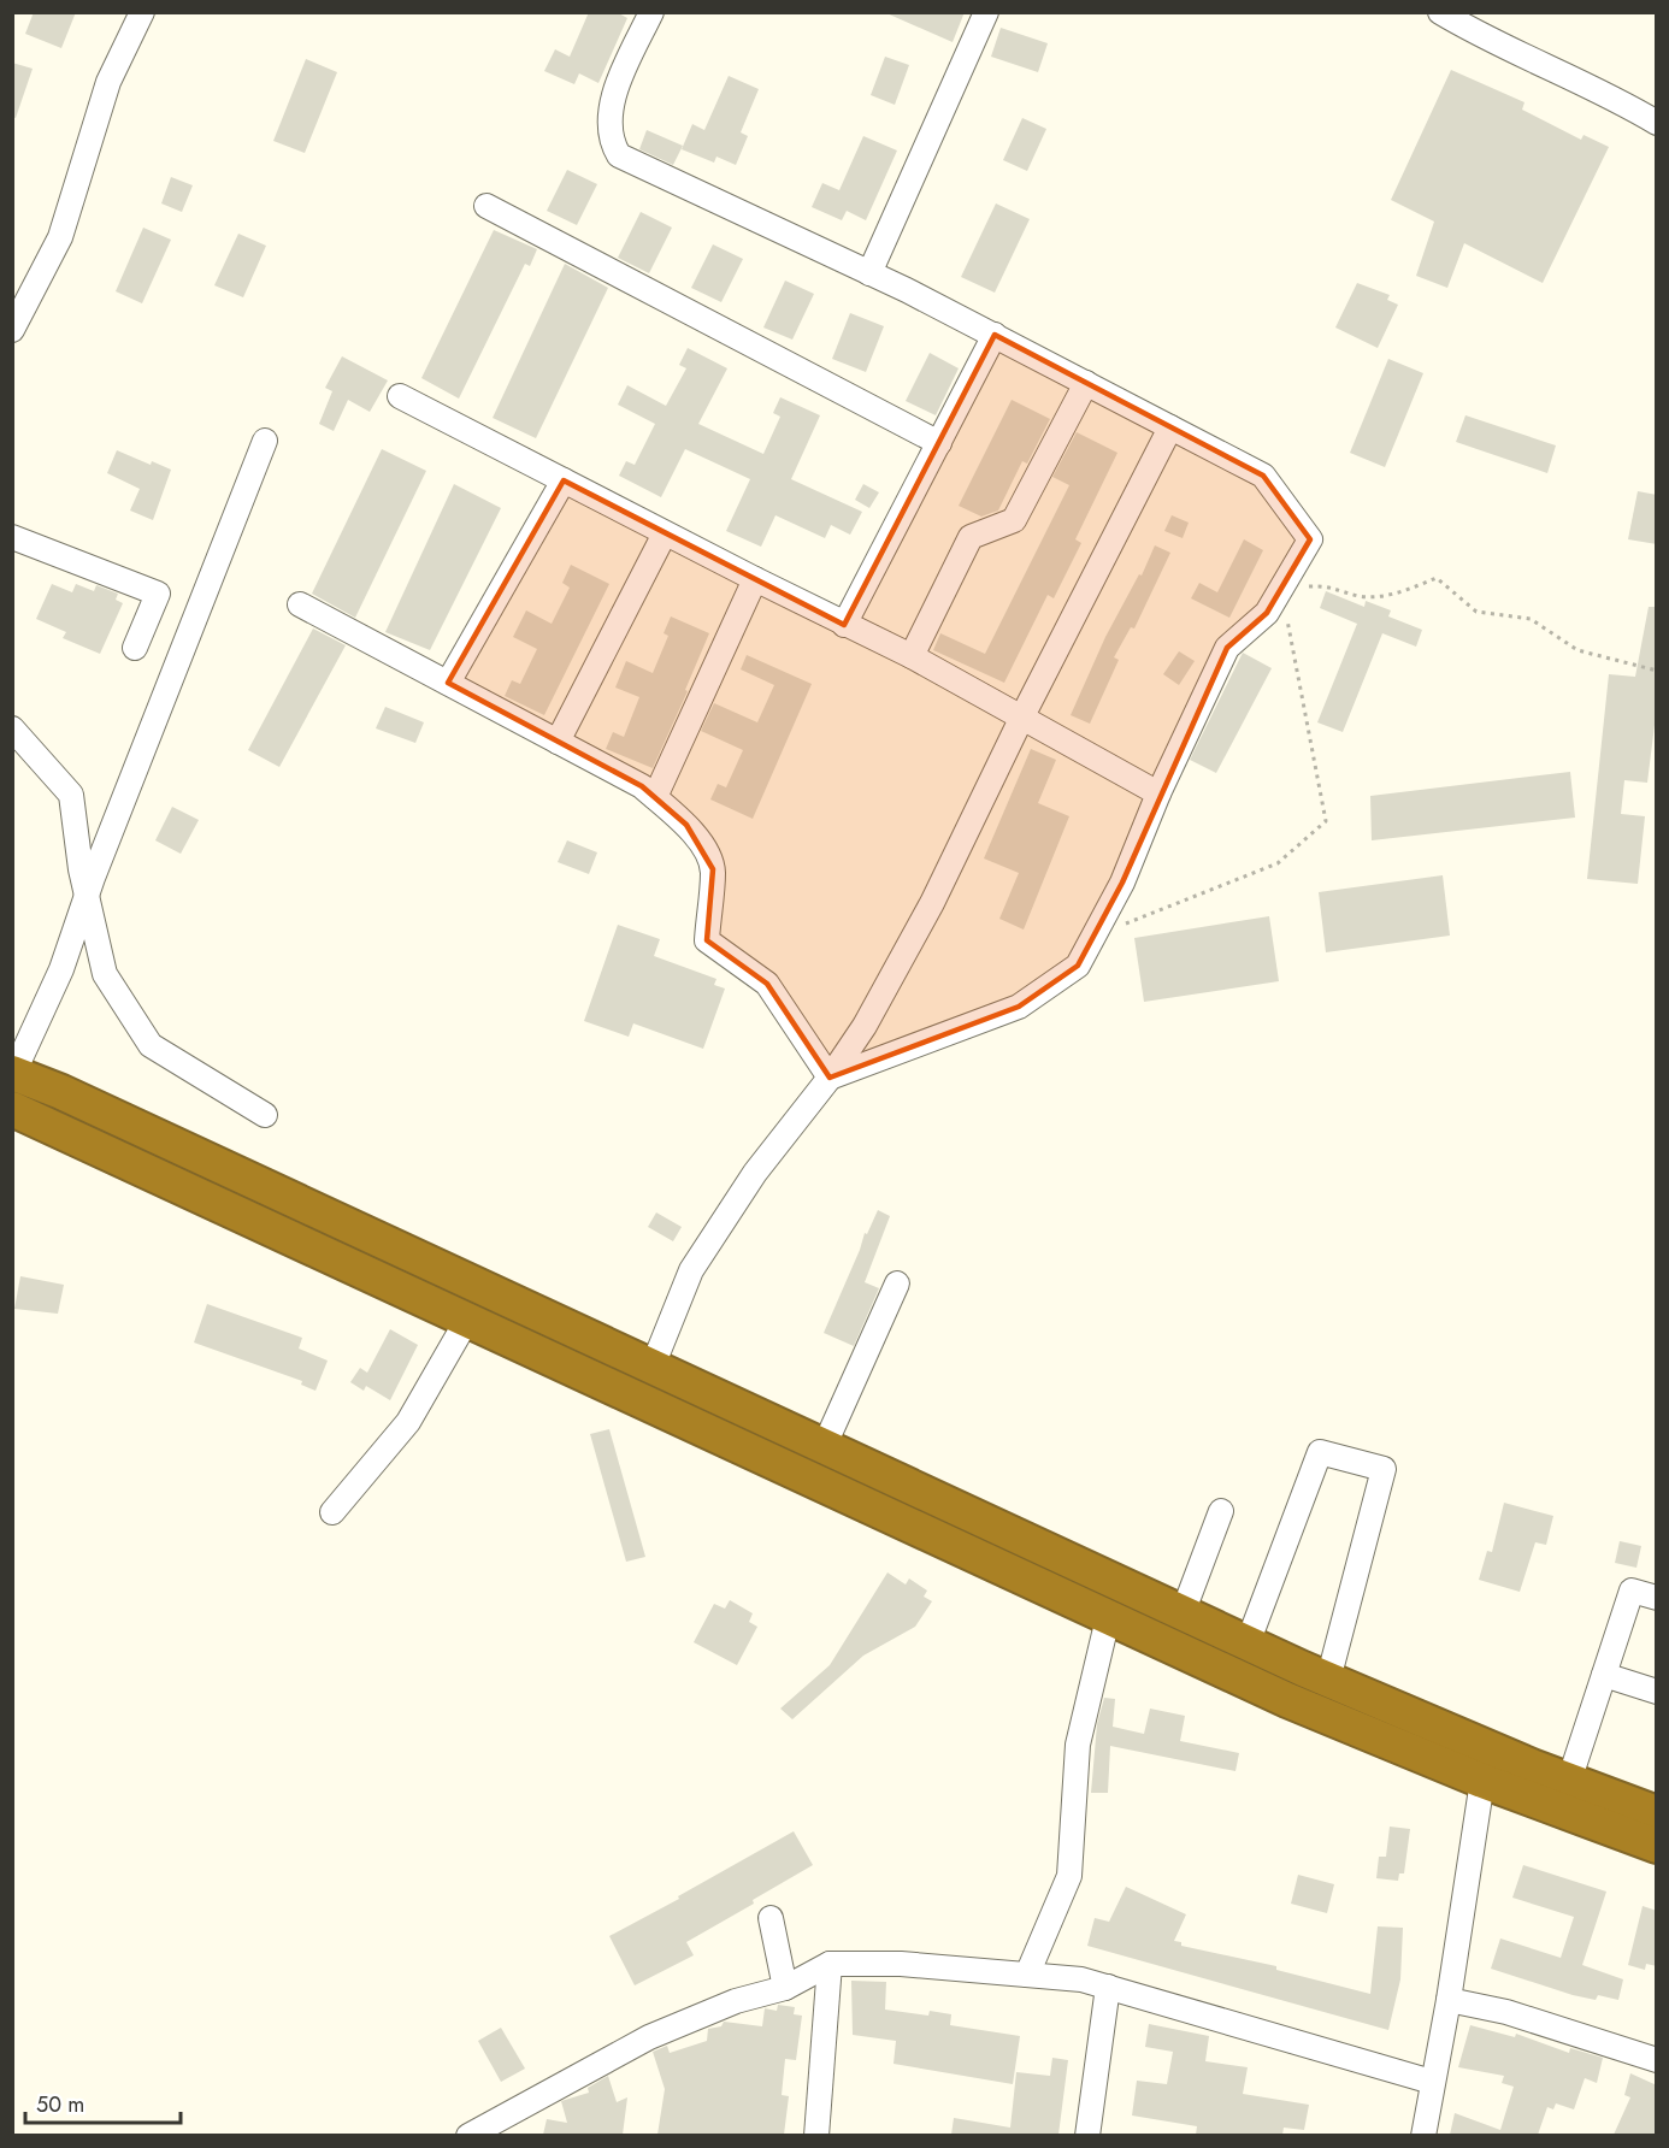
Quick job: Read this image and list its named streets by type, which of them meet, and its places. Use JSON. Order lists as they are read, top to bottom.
{
  "scale_bar": "50 m"
}
